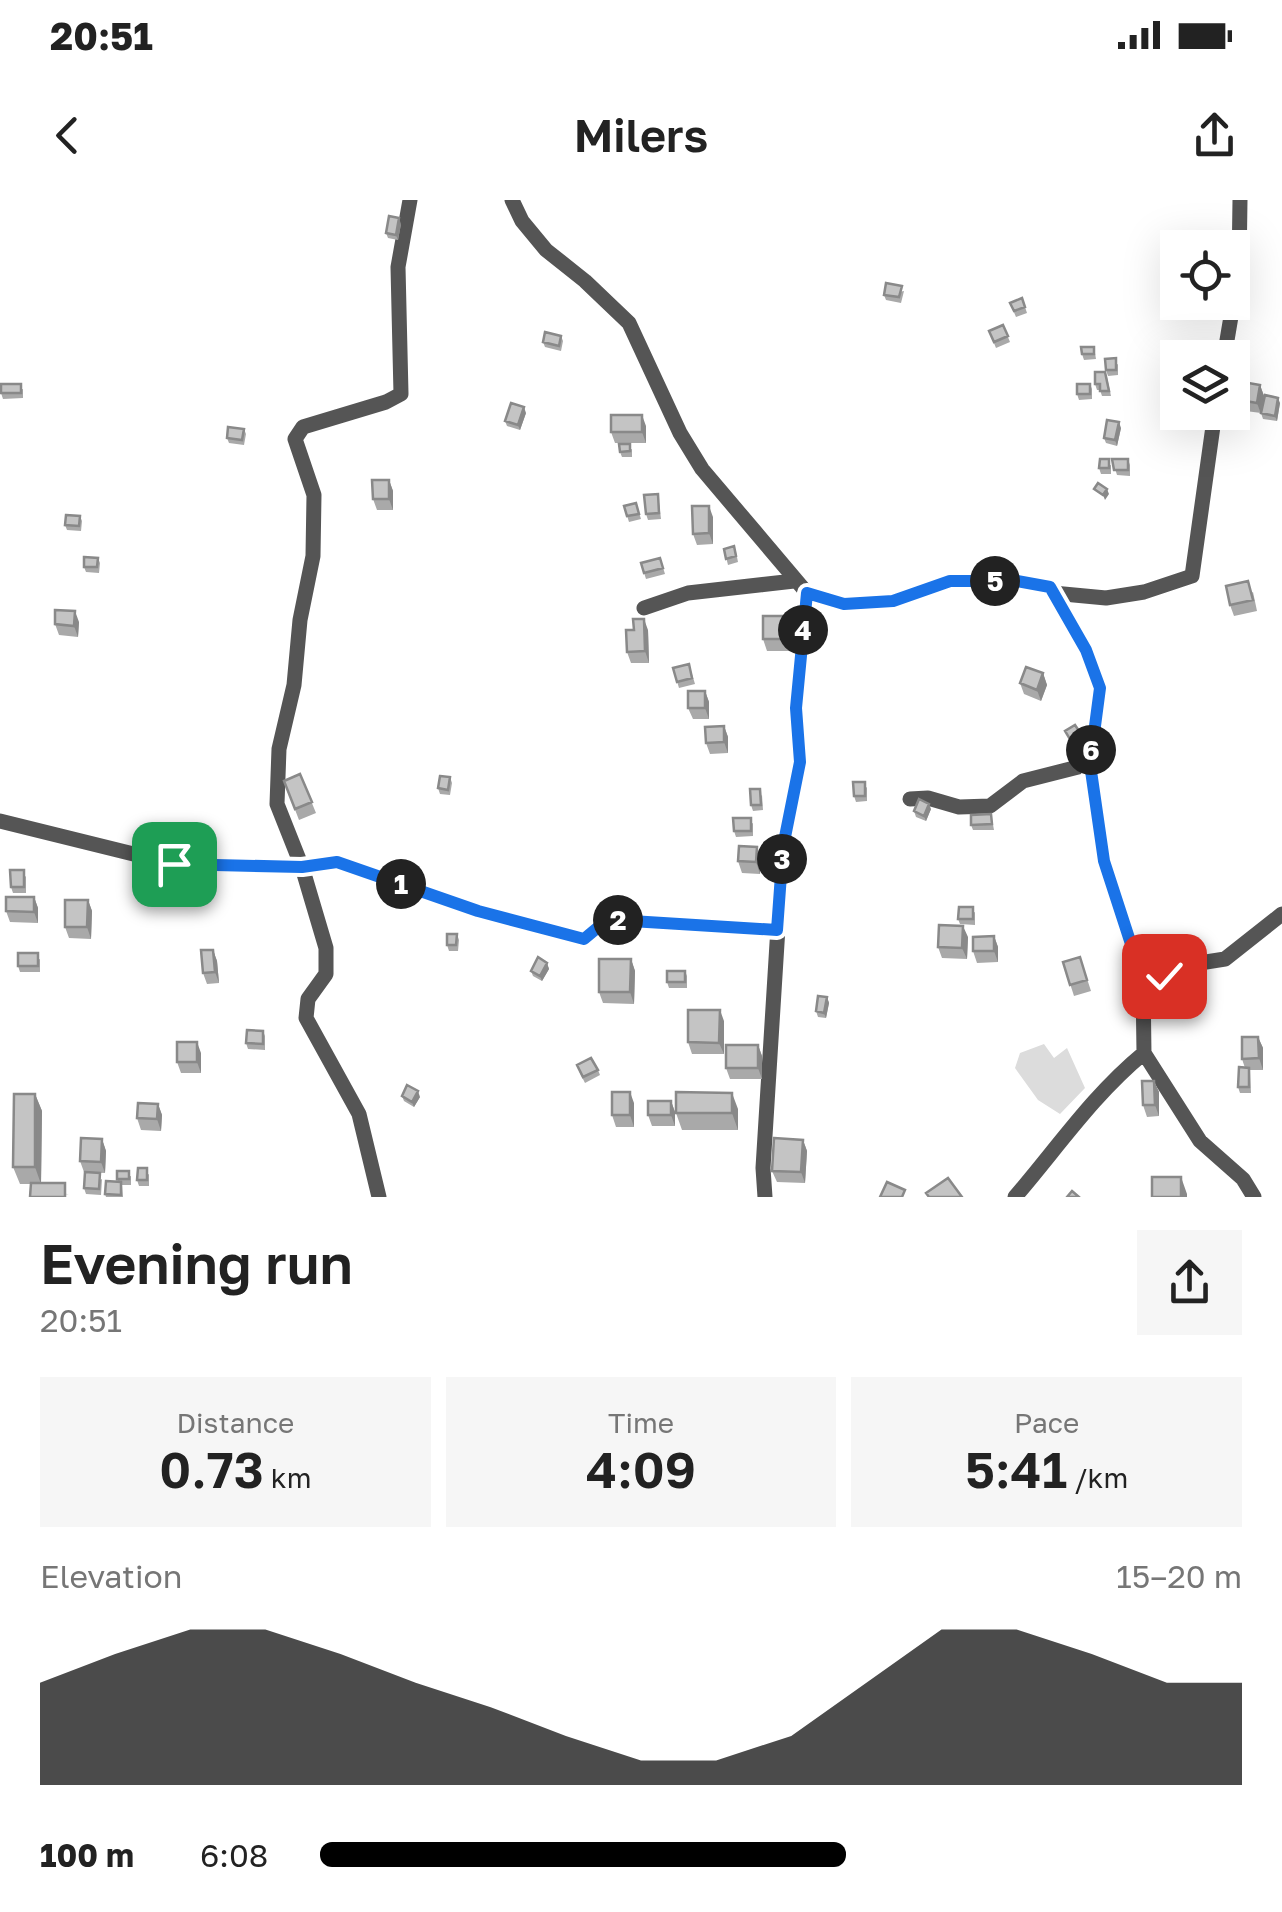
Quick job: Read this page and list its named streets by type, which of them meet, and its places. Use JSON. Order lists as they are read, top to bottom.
{
  "page": {
    "status": "20:51",
    "header": "Milers",
    "pins": [
      "5",
      "4",
      "6",
      "3",
      "1",
      "2"
    ],
    "heading": ["Evening run", "20:51"],
    "stats": [
      ["Distance", "0.73 km"],
      ["Time", "4:09"],
      ["Pace", "5:41 /km"]
    ],
    "chart": ["Elevation", "15–20 m"],
    "list": [
      {
        "name": "100 m",
        "note": "6:08"
      }
    ]
  }
}
